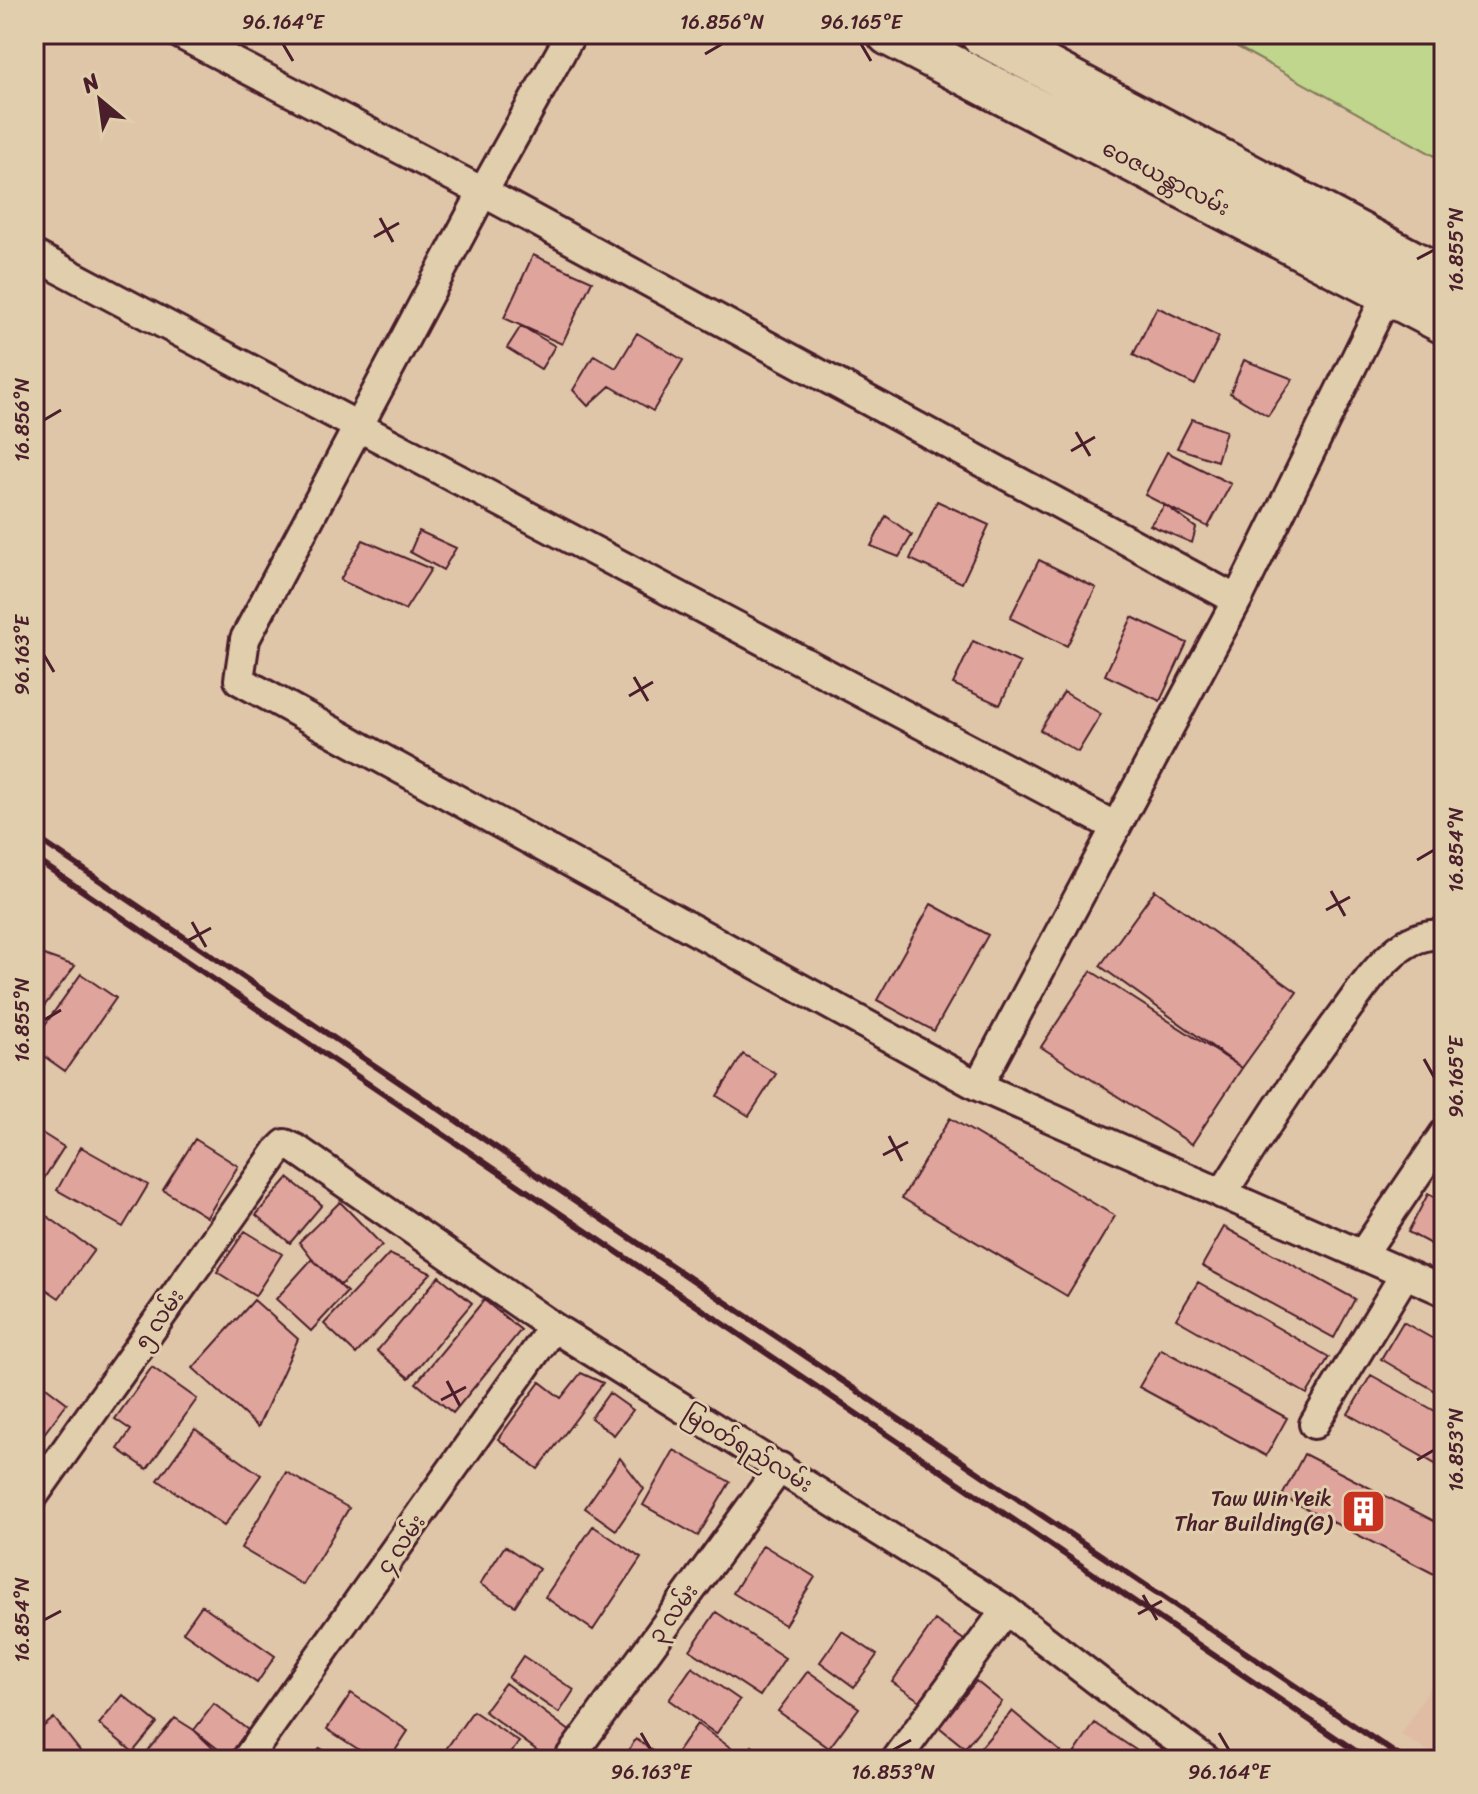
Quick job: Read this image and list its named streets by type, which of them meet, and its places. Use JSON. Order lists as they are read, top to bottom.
{
  "streets": {
    "main road": ["ဝေဇယန္တာလမ်း"],
    "street": [
      "၅ လမ်း",
      "မြဝတ်ရည်လမ်း",
      "၄ လမ်း",
      "၃ လမ်း"
    ]
  },
  "crossings": [
    ["၅ လမ်း", "မြဝတ်ရည်လမ်း"],
    ["မြဝတ်ရည်လမ်း", "၄ လမ်း"],
    ["မြဝတ်ရည်လမ်း", "၃ လမ်း"]
  ],
  "places": {
    "building": ["Taw Win Yeik Thar Building(G)"]
  },
  "north": "top left",
  "coordinates": [
    "96.164°E",
    "16.856°N",
    "96.165°E",
    "16.855°N",
    "96.163°E",
    "16.854°N",
    "16.853°N"
  ]
}
